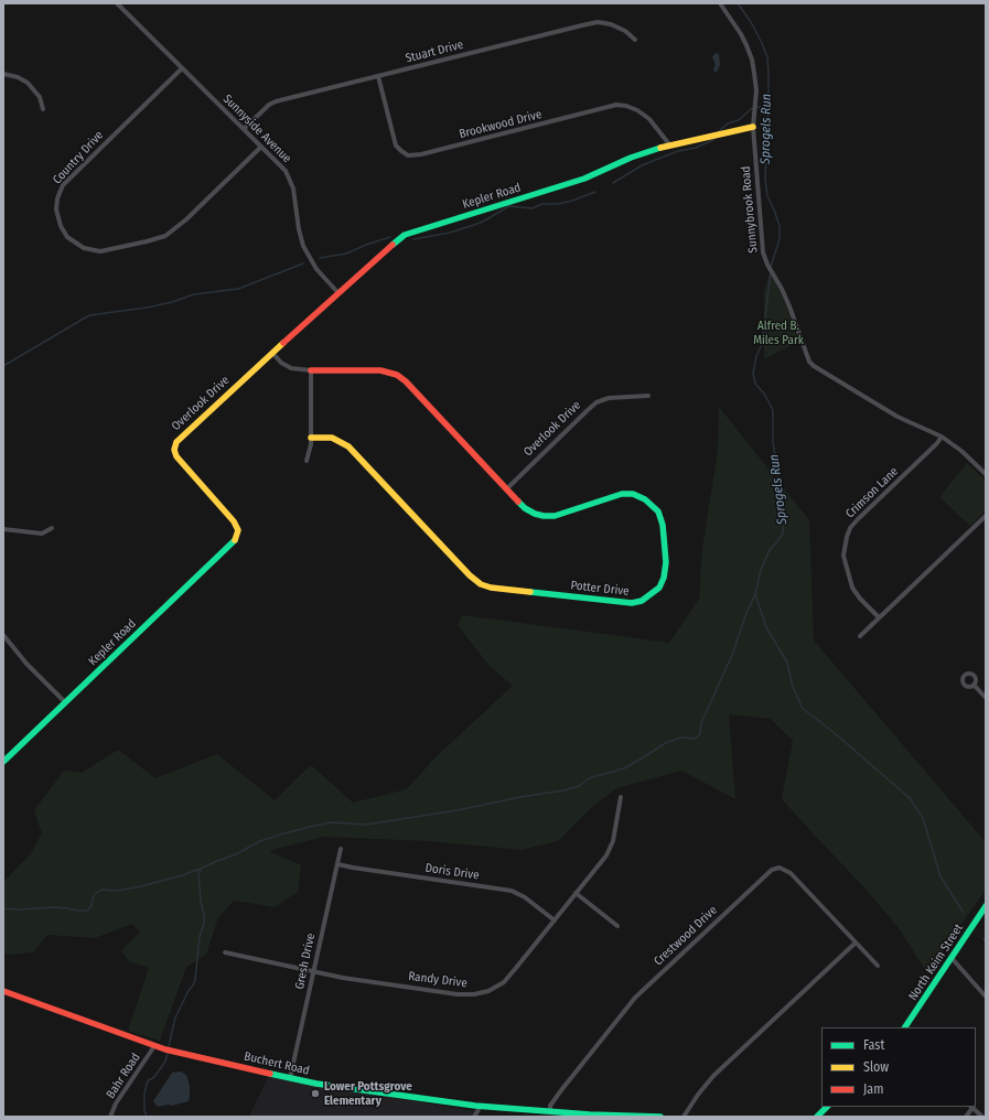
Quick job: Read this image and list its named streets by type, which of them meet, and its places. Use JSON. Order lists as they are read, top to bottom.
{
  "streets": {
    "street": [
      "Stuart Drive",
      "Brookwood Drive",
      "Sunnyside Avenue",
      "Country Drive",
      "Kepler Road",
      "Sunnybrook Road",
      "Overlook Drive",
      "Crimson Lane",
      "Potter Drive",
      "Doris Drive",
      "Crestwood Drive",
      "Gresh Drive",
      "North Keim Street",
      "Randy Drive",
      "Buchert Road",
      "Bahr Road"
    ]
  },
  "crossings": [
    ["Stuart Drive", "Brookwood Drive"],
    ["Stuart Drive", "Sunnyside Avenue"],
    ["Brookwood Drive", "Kepler Road"],
    ["Sunnyside Avenue", "Country Drive"],
    ["Sunnyside Avenue", "Kepler Road"],
    ["Kepler Road", "Sunnybrook Road"],
    ["Kepler Road", "Overlook Drive"],
    ["Sunnybrook Road", "Crimson Lane"],
    ["Overlook Drive", "Potter Drive"],
    ["Doris Drive", "Gresh Drive"],
    ["Doris Drive", "Randy Drive"],
    ["Crestwood Drive", "Buchert Road"],
    ["Gresh Drive", "Randy Drive"],
    ["Gresh Drive", "Buchert Road"],
    ["Buchert Road", "Bahr Road"]
  ],
  "water": ["Sprogels Run"],
  "parks": ["Alfred B. Miles Park"],
  "places": ["Lower Pottsgrove Elementary"],
  "legend": ["Fast", "Slow", "Jam"]
}
